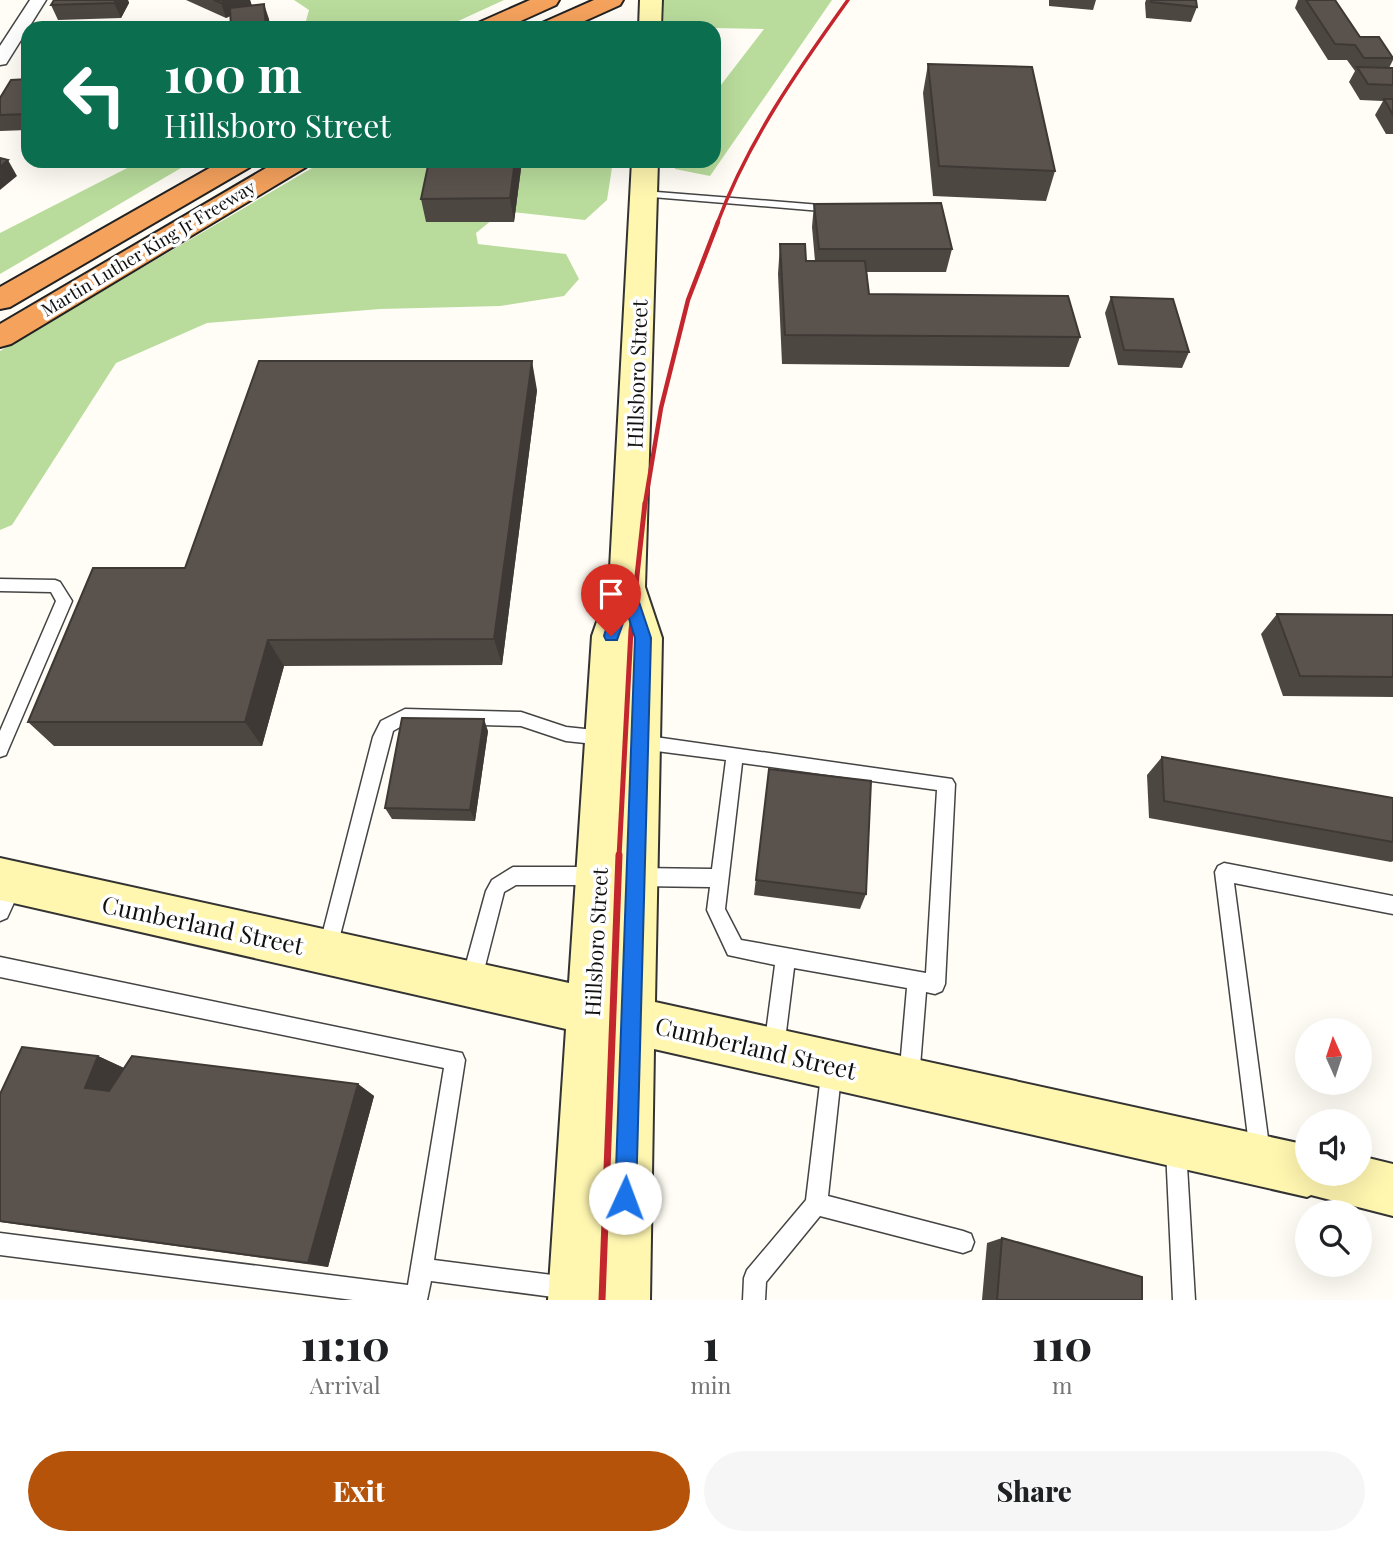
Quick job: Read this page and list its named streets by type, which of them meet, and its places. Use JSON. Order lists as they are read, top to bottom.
{
  "streets": {
    "highway": ["Martin Luther King Jr Freeway"],
    "street": ["Hillsboro Street", "Cumberland Street"]
  },
  "crossings": [
    ["Hillsboro Street", "Cumberland Street"]
  ],
  "north": "top",
  "page": {
    "turn": ["100 m", "Hillsboro Street"],
    "eta": [
      "11:10",
      "Arrival",
      "1",
      "min",
      "110",
      "m"
    ],
    "buttons": ["Exit", "Share"]
  }
}
